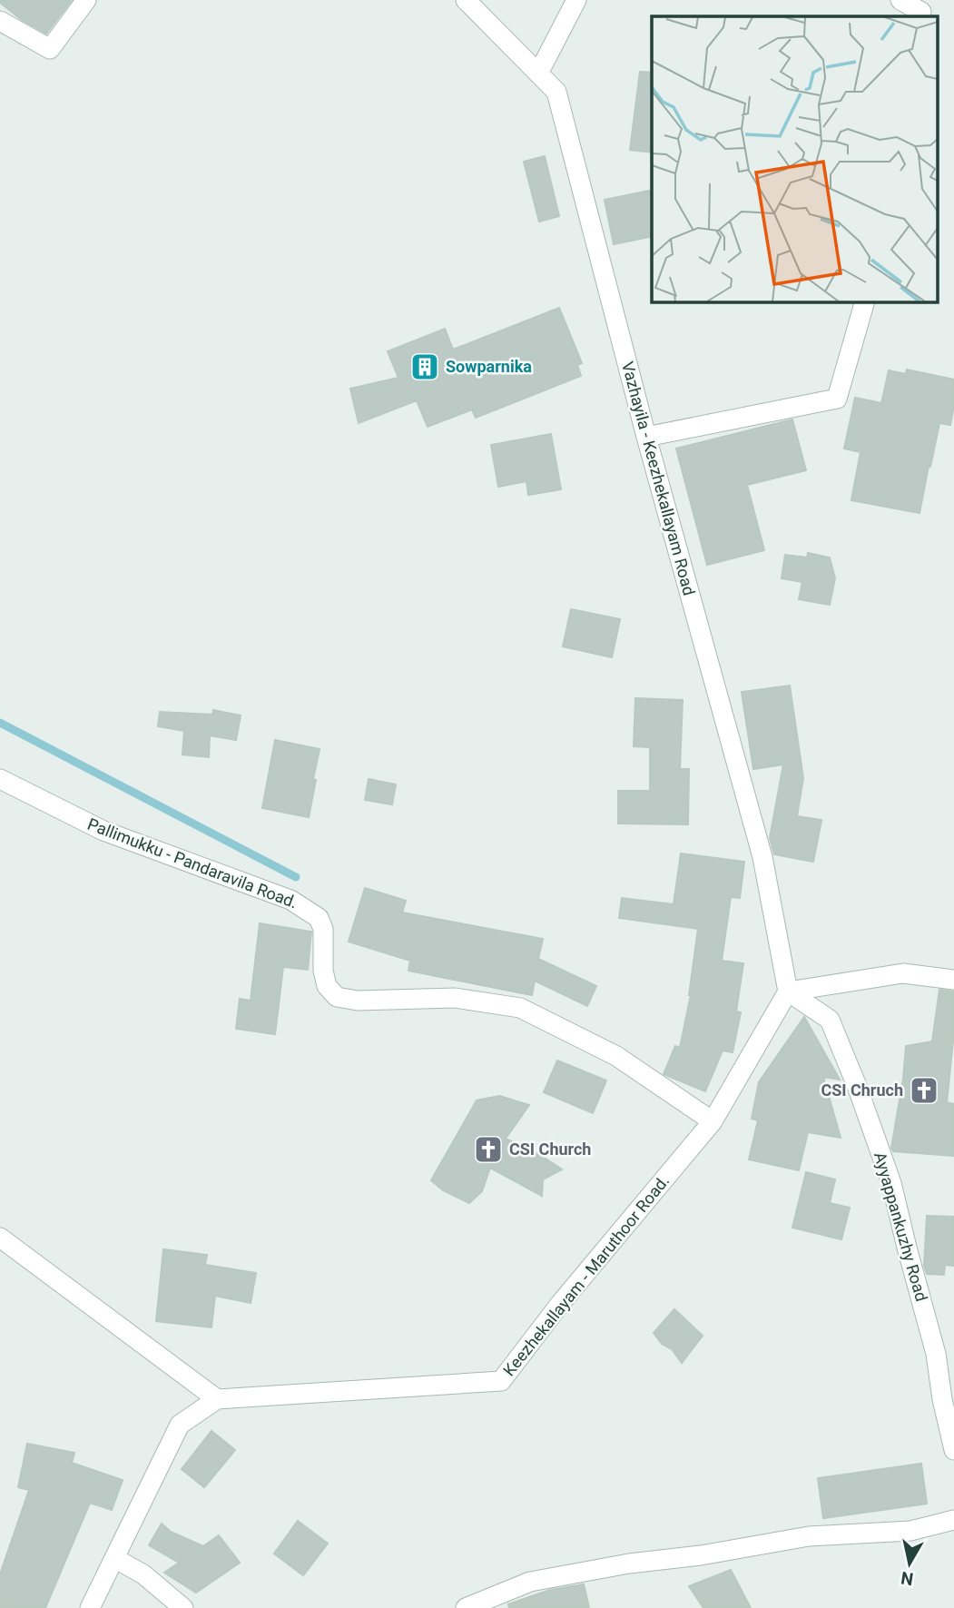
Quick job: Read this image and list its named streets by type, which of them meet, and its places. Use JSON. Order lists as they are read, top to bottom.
{
  "streets": {
    "street": [
      "Vazhayila - Keezhekallayam Road",
      "Pallimukku - Pandaravila Road.",
      "Ayyappankuzhy Road",
      "Keezhekallayam - Maruthoor Road."
    ]
  },
  "crossings": [
    ["Vazhayila - Keezhekallayam Road", "Ayyappankuzhy Road"],
    ["Vazhayila - Keezhekallayam Road", "Keezhekallayam - Maruthoor Road."],
    ["Pallimukku - Pandaravila Road.", "Keezhekallayam - Maruthoor Road."],
    ["Ayyappankuzhy Road", "Keezhekallayam - Maruthoor Road."]
  ],
  "places": {
    "building": ["Sowparnika"],
    "church": ["CSI Chruch", "CSI Church"]
  },
  "north": "bottom"
}
